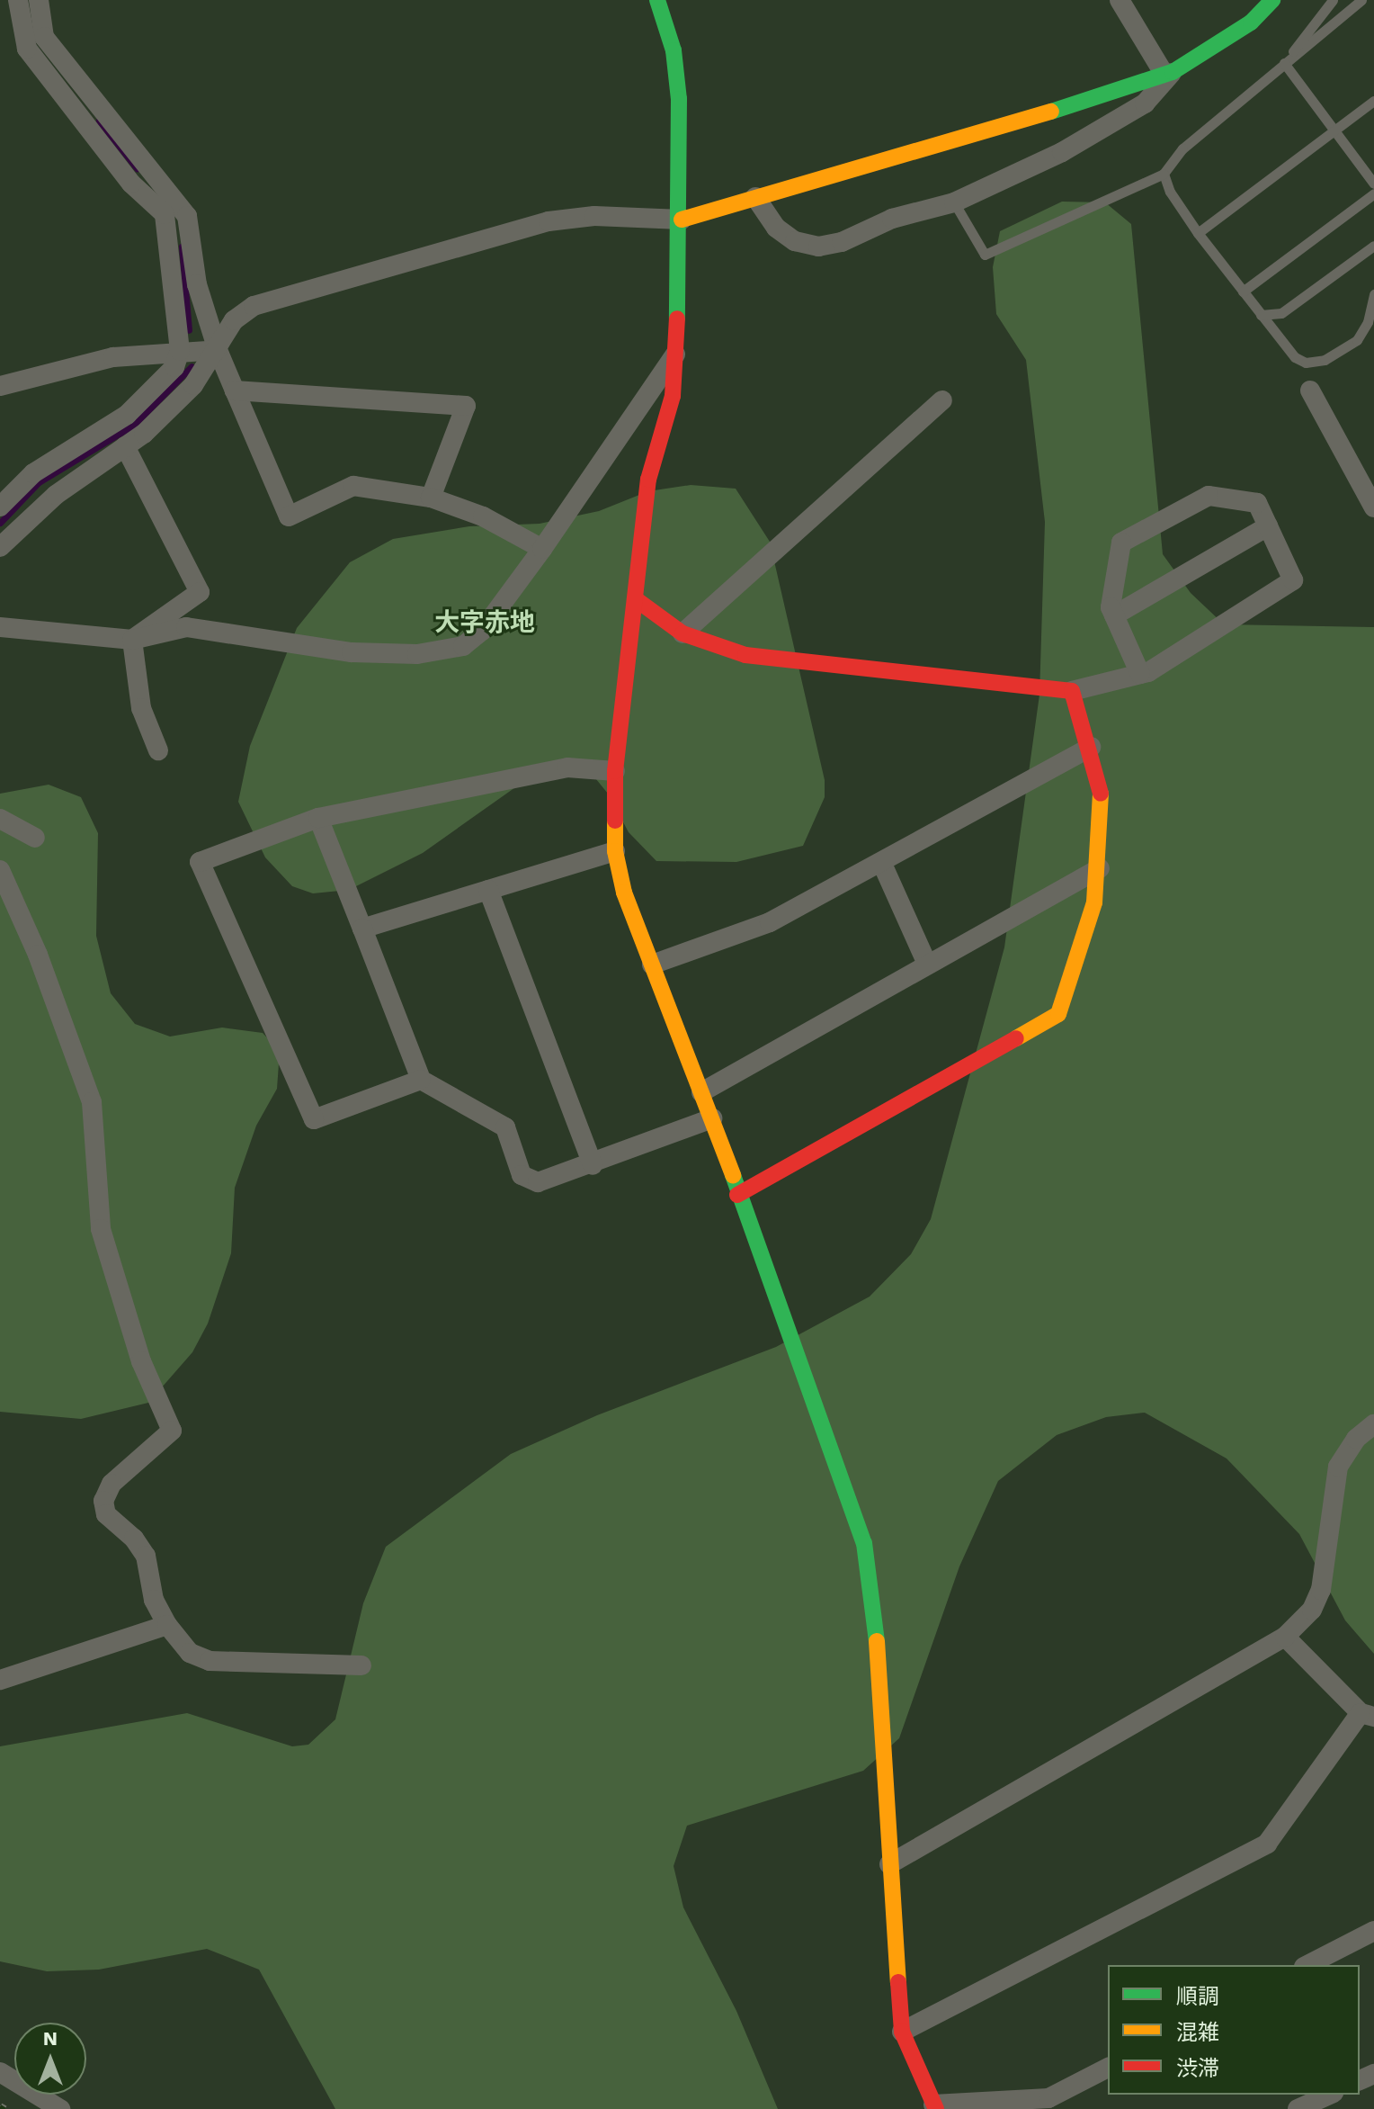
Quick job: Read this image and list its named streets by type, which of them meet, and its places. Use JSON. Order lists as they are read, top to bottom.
{
  "districts": ["大字赤地"],
  "legend": ["順調", "混雑", "渋滞"],
  "north": "top"
}
